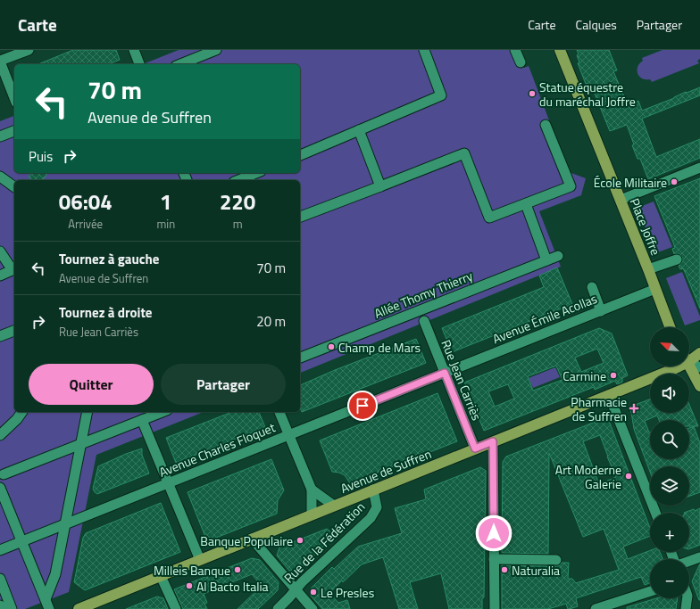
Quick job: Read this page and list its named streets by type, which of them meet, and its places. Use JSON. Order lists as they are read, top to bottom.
{
  "streets": {
    "main road": ["Place Joffre", "Avenue de Suffren"],
    "street": [
      "Allée Thomy Thierry",
      "Avenue Émile Acollas",
      "Rue Jean Carriès",
      "Avenue Charles Floquet",
      "Rue de la Fédération"
    ]
  },
  "crossings": [
    ["Place Joffre", "Avenue Émile Acollas"],
    ["Avenue Émile Acollas", "Rue Jean Carriès"],
    ["Avenue Émile Acollas", "Avenue Charles Floquet"],
    ["Rue Jean Carriès", "Avenue Charles Floquet"],
    ["Rue Jean Carriès", "Avenue de Suffren"],
    ["Avenue de Suffren", "Rue de la Fédération"]
  ],
  "places": {
    "other": [
      "Statue équestre du maréchal Joffre",
      "École Militaire",
      "Champ de Mars",
      "Carmine",
      "Art Moderne Galerie",
      "Banque Populaire",
      "Milleis Banque",
      "Naturalia",
      "Al Bacto Italia",
      "Le Presles"
    ],
    "health": ["Pharmacie de Suffren"]
  },
  "north": "top left",
  "page": {
    "header": "Carte",
    "nav": ["Carte", "Calques", "Partager"],
    "turn": ["70 m", "Avenue de Suffren"],
    "then": "Puis",
    "eta": [
      "06:04",
      "Arrivée",
      "1",
      "min",
      "220",
      "m"
    ],
    "list": [
      {
        "name": "Tournez à gauche",
        "note": "Avenue de Suffren",
        "value": "70 m"
      },
      {
        "name": "Tournez à droite",
        "note": "Rue Jean Carriès",
        "value": "20 m"
      }
    ],
    "map_buttons": ["+", "−"],
    "buttons": ["Quitter", "Partager"]
  }
}
